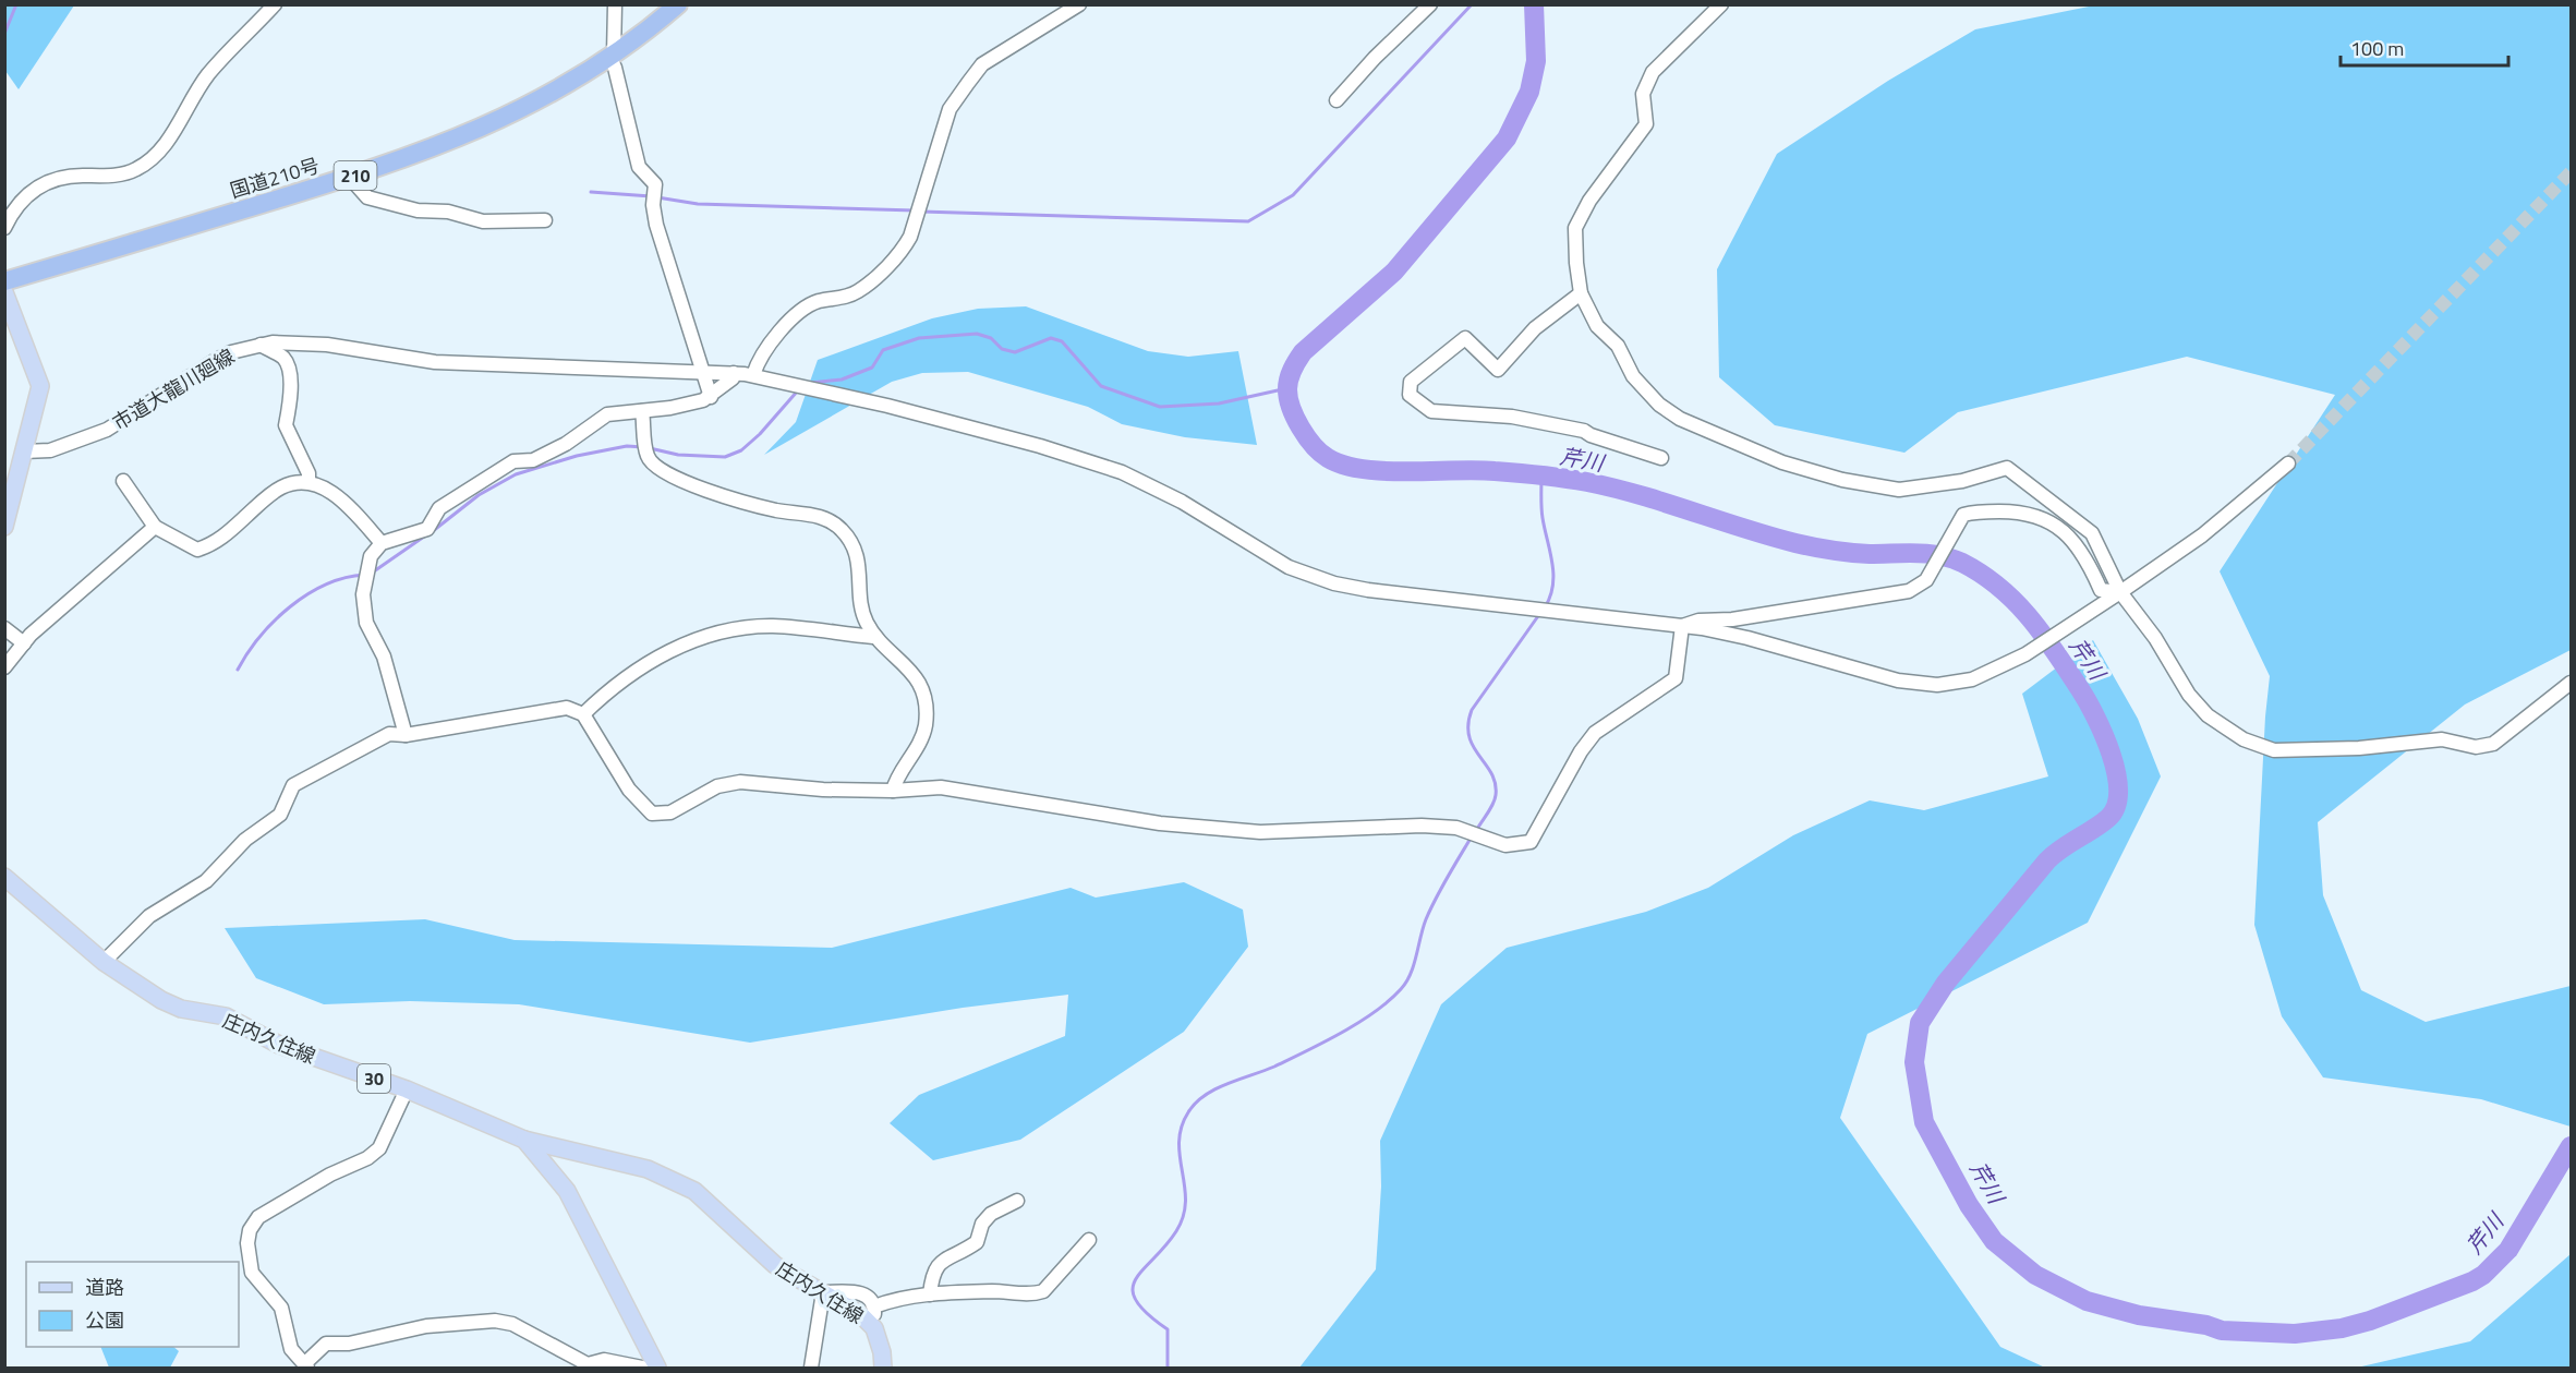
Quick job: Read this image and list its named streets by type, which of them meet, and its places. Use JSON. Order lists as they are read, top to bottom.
{
  "streets": {
    "highway": ["210", "国道210号"],
    "main road": ["庄内久住線", "30"],
    "street": ["市道大龍川廻線"]
  },
  "water": ["芹川"],
  "legend": ["道路", "公園"],
  "scale_bar": "100 m"
}
